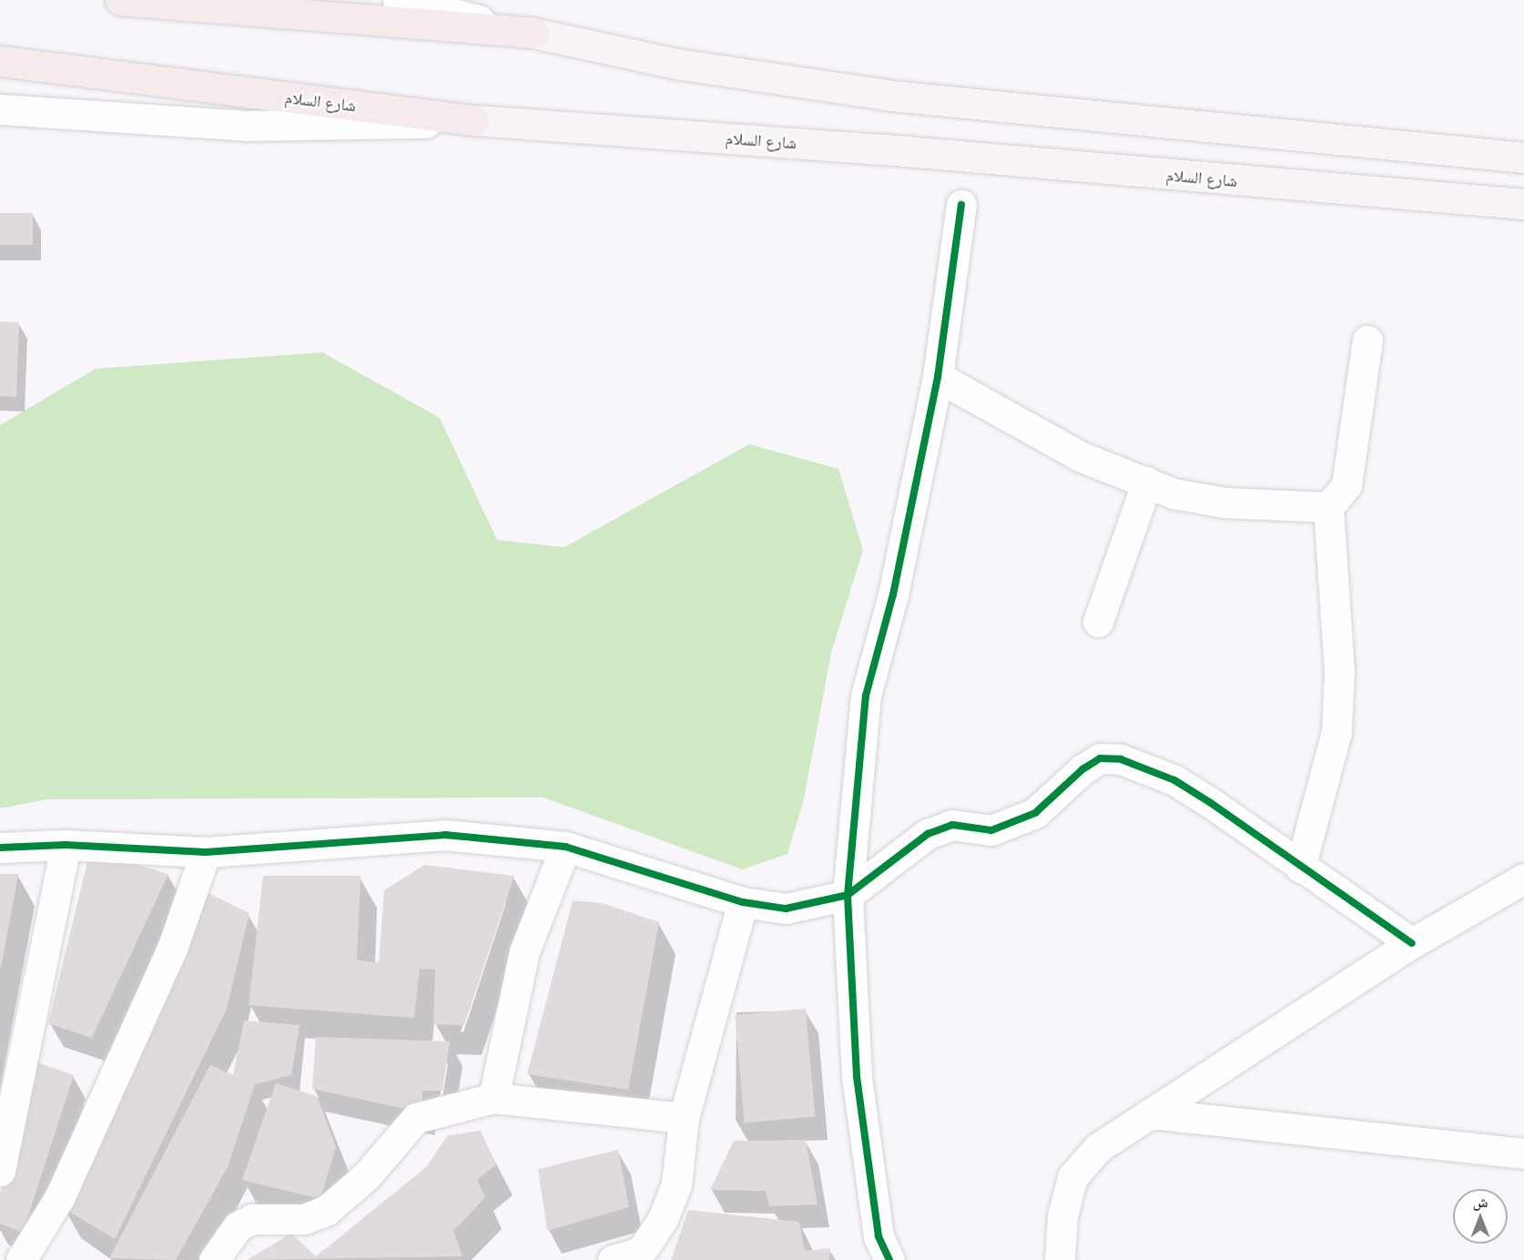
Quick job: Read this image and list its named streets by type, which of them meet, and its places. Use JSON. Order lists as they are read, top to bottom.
{
  "streets": {
    "highway": ["شارع السلام"]
  },
  "north": "top"
}
